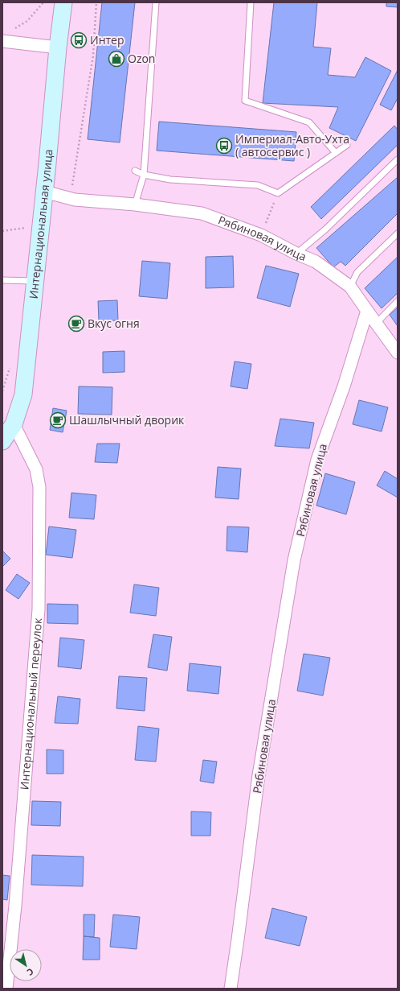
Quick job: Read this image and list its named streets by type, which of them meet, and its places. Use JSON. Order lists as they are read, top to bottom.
{
  "streets": {
    "main road": ["Интернациональная улица"],
    "street": ["Рябиновая улица", "Интернациональный переулок"]
  },
  "crossings": [
    ["Интернациональная улица", "Рябиновая улица"],
    ["Интернациональная улица", "Интернациональный переулок"]
  ],
  "places": {
    "bus stop": ["Интер", "Империал-Авто-Ухта ( автосервис )"],
    "shop": ["Ozon"],
    "cafe": ["Вкус огня", "Шашлычный дворик"]
  },
  "north": "bottom right"
}
